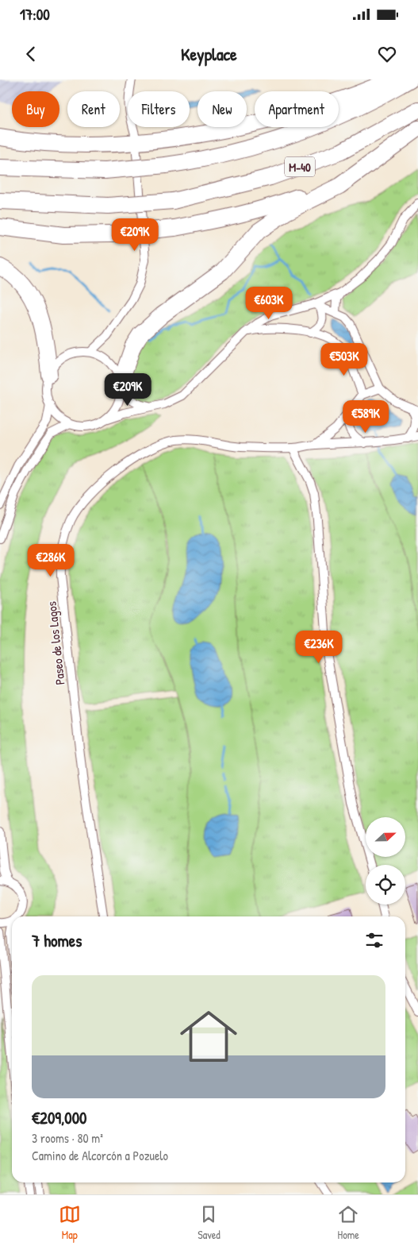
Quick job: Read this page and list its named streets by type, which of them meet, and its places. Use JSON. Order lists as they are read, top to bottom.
{
  "streets": {
    "highway": ["M-40"],
    "street": ["Paseo de los Lagos"]
  },
  "north": "right",
  "page": {
    "status": "17:00",
    "header": "Keyplace",
    "chip": [
      "Buy",
      "Rent",
      "Filters",
      "New",
      "Apartment"
    ],
    "price": [
      "€209K",
      "€603K",
      "€503K",
      "€209K",
      "€589K",
      "€286K",
      "€236K"
    ],
    "heading": "7 homes",
    "list": [
      {
        "name": "€209,000",
        "note": "3 rooms · 80 m² · Camino de Alcorcón a Pozuelo"
      }
    ],
    "tabs": ["Map", "Saved", "Home"]
  }
}
